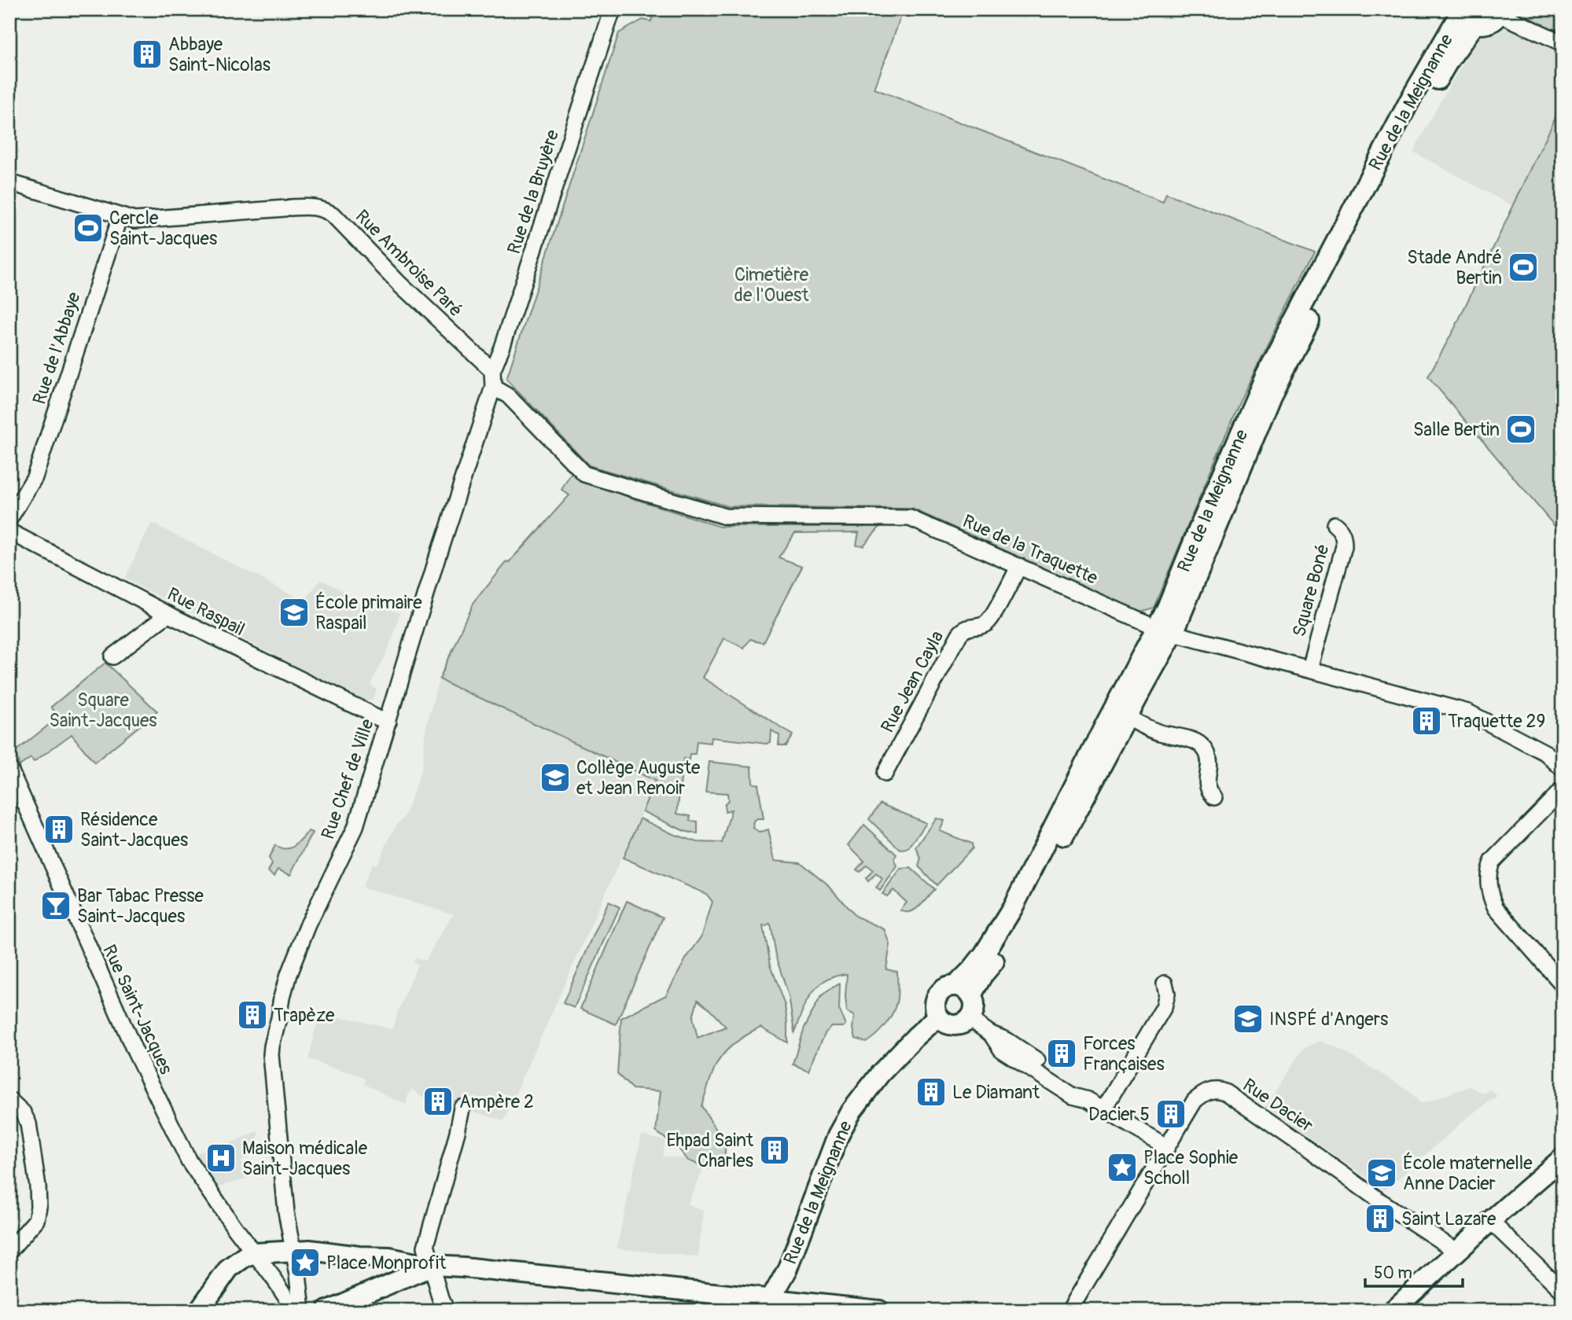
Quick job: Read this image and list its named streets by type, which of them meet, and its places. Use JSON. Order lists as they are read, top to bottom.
{
  "streets": {
    "main road": ["Rue de la Meignanne"],
    "street": [
      "Rue de la Bruyère",
      "Rue Ambroise Paré",
      "Rue de l'Abbaye",
      "Rue de la Traquette",
      "Square Boné",
      "Rue Raspail",
      "Rue Jean Cayla",
      "Rue Chef de Ville",
      "Rue Saint-Jacques",
      "Rue Dacier"
    ]
  },
  "crossings": [
    ["Rue de la Meignanne", "Rue de la Traquette"],
    ["Rue de la Bruyère", "Rue Ambroise Paré"],
    ["Rue de la Bruyère", "Rue de la Traquette"],
    ["Rue de la Bruyère", "Rue Chef de Ville"],
    ["Rue Ambroise Paré", "Rue de l'Abbaye"],
    ["Rue de la Traquette", "Square Boné"],
    ["Rue de la Traquette", "Rue Jean Cayla"],
    ["Rue de la Traquette", "Rue Chef de Ville"],
    ["Rue Raspail", "Rue Chef de Ville"]
  ],
  "parks": ["Cimetière de l'Ouest", "Square Saint-Jacques"],
  "places": {
    "building": [
      "Abbaye Saint-Nicolas",
      "Traquette 29",
      "Résidence Saint-Jacques",
      "Trapèze",
      "Forces Françaises",
      "Le Diamant",
      "Ampère 2",
      "Dacier 5",
      "Ehpad Saint Charles",
      "Saint Lazare"
    ],
    "sports": ["Cercle Saint-Jacques", "Stade André Bertin", "Salle Bertin"],
    "school or university": [
      "École primaire Raspail",
      "Collège Auguste et Jean Renoir",
      "INSPÉ d'Angers",
      "École maternelle Anne Dacier"
    ],
    "bar": ["Bar Tabac Presse Saint-Jacques"],
    "hospital": ["Maison médicale Saint-Jacques"],
    "place": ["Place Sophie Scholl", "Place Monprofit"]
  },
  "scale_bar": "50 m"
}
